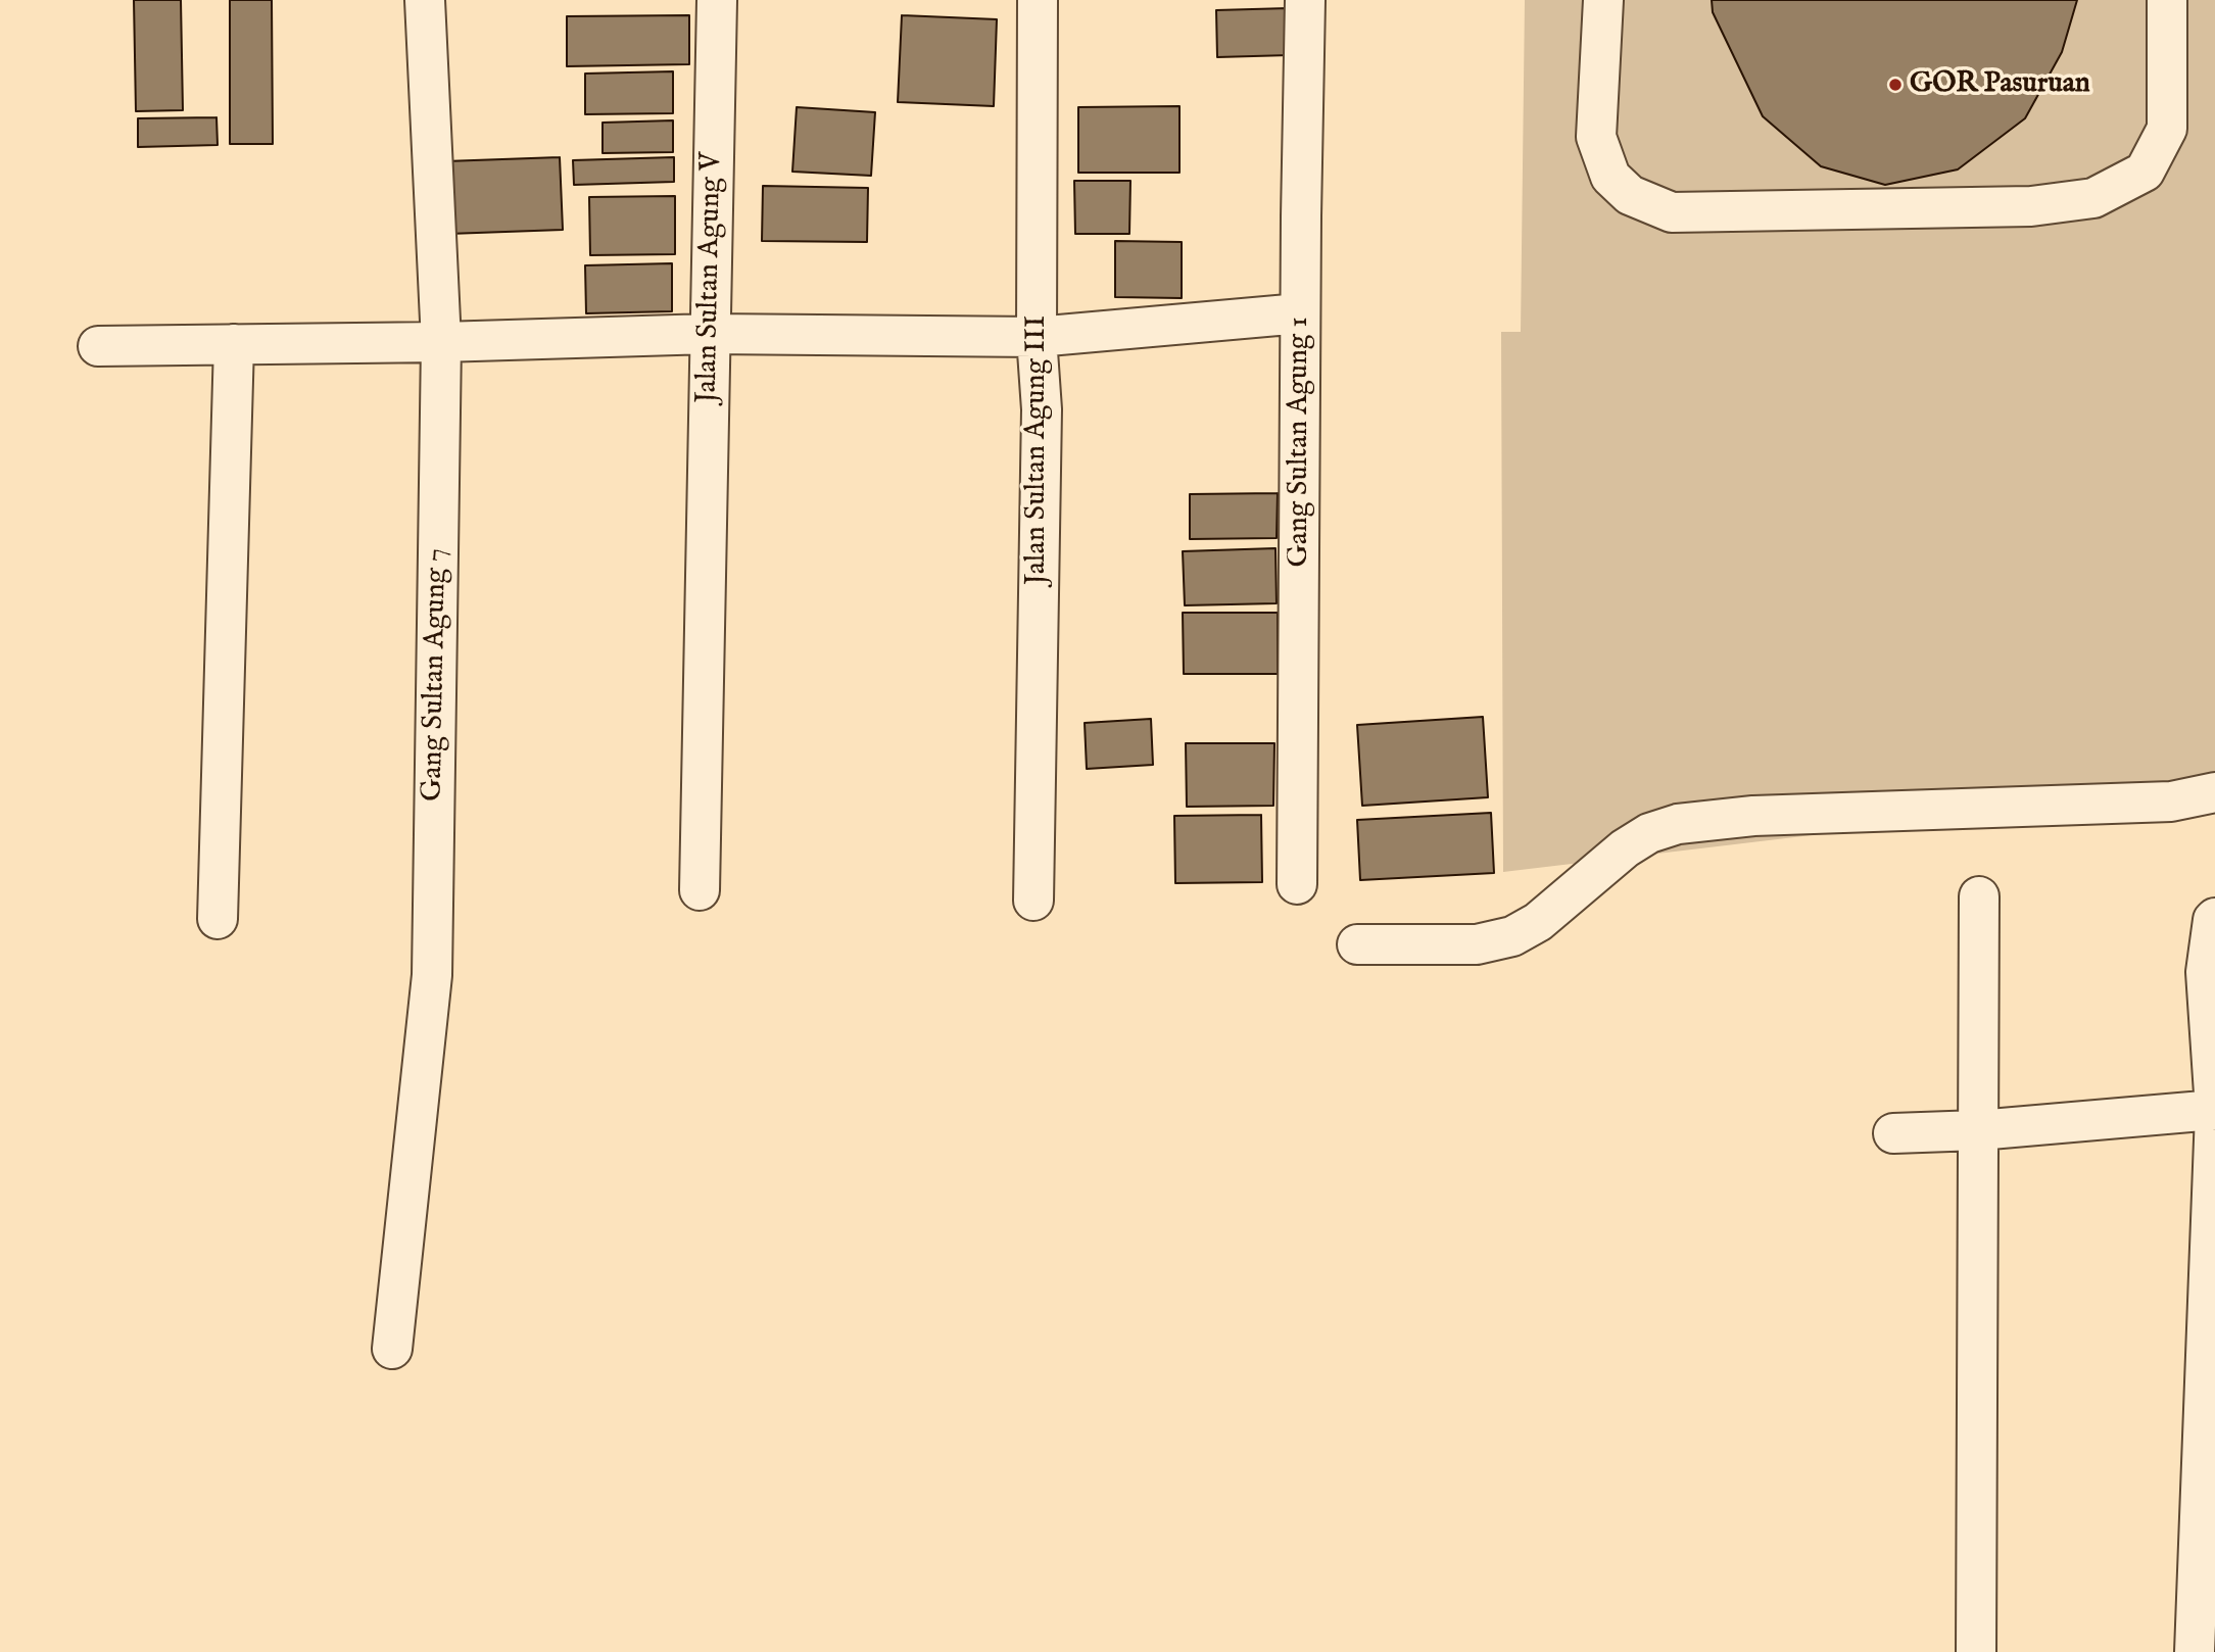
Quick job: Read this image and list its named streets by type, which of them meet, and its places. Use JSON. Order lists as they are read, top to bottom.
{
  "streets": {
    "street": [
      "Jalan Sultan Agung V",
      "Gang Sultan Agung 1",
      "Jalan Sultan Agung III",
      "Gang Sultan Agung 7"
    ]
  },
  "places": ["GOR Pasuruan"]
}
